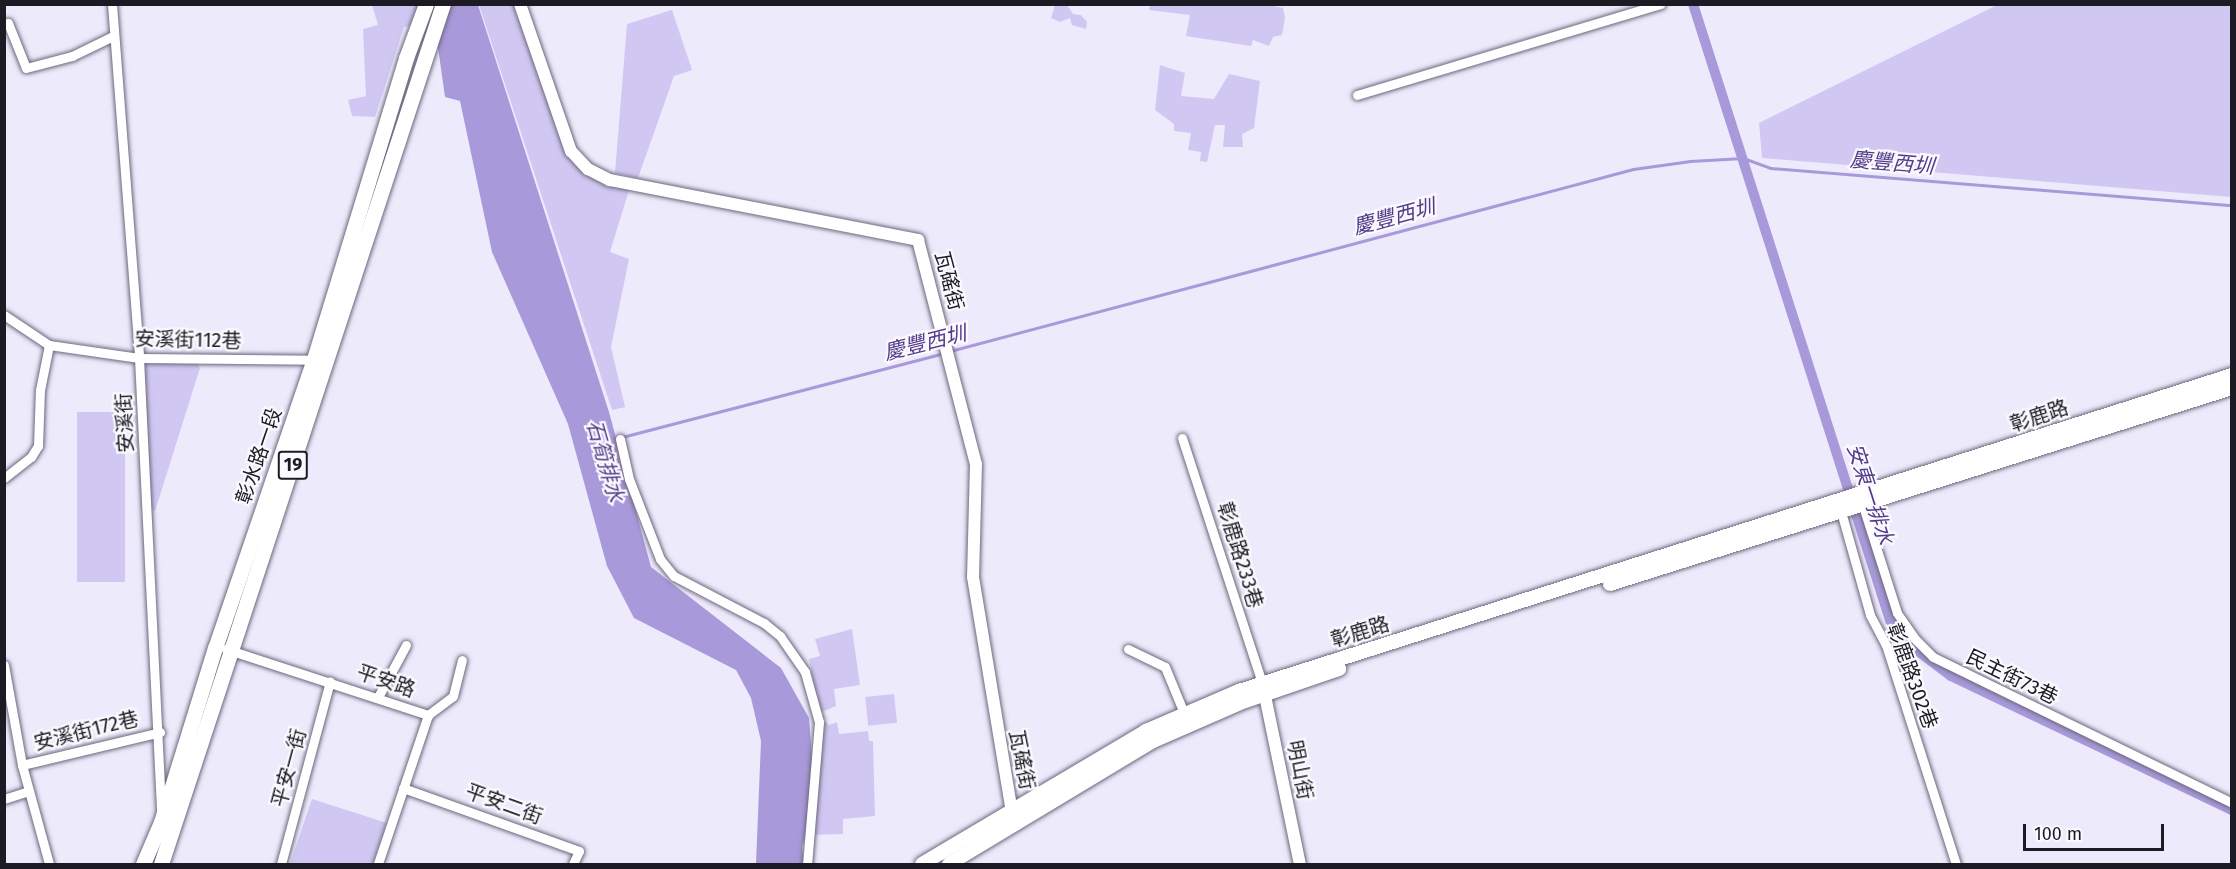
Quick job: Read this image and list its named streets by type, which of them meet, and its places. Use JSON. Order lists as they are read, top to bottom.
{
  "streets": {
    "main road": ["彰鹿路", "彰水路一段", "19"],
    "street": [
      "瓦磘街",
      "安溪街112巷",
      "安溪街",
      "彰鹿路233巷",
      "彰鹿路302巷",
      "民主街73巷",
      "平安路",
      "安溪街172巷",
      "平安一街",
      "明山街",
      "平安二街"
    ]
  },
  "crossings": [
    ["瓦磘街", "彰鹿路"],
    ["安溪街112巷", "安溪街"],
    ["安溪街112巷", "彰水路一段"],
    ["彰鹿路", "彰鹿路233巷"],
    ["彰鹿路", "彰鹿路302巷"],
    ["彰鹿路", "民主街73巷"],
    ["彰鹿路", "明山街"],
    ["安溪街", "彰水路一段"],
    ["安溪街", "安溪街172巷"],
    ["彰水路一段", "平安路"],
    ["彰鹿路233巷", "明山街"],
    ["平安路", "平安一街"],
    ["平安路", "平安二街"]
  ],
  "water": ["慶豐西圳", "石筍排水", "安東一排水"],
  "scale_bar": "100 m"
}
